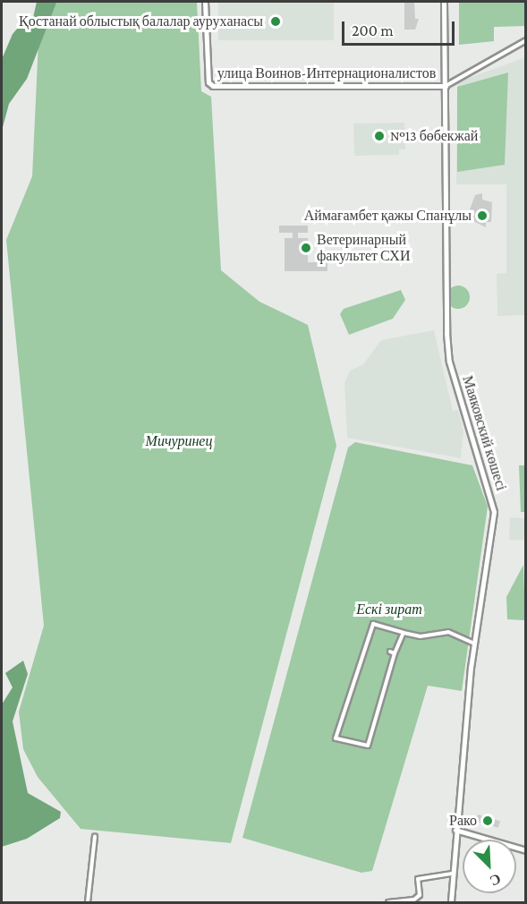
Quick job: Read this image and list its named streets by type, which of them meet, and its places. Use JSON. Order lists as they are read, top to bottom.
{
  "streets": {
    "main road": ["улица Воинов-Интернационалистов", "Маяковский көшесі"]
  },
  "crossings": [
    ["улица Воинов-Интернационалистов", "Маяковский көшесі"]
  ],
  "parks": ["Мичуринец", "Ескі зират"],
  "places": [
    "Қостанай облыстық балалар ауруханасы",
    "№13 бөбекжай",
    "Аймағамбет қажы Спанұлы",
    "Ветеринарный факультет СХИ",
    "Рако"
  ],
  "scale_bar": "200 m",
  "north": "bottom right"
}
